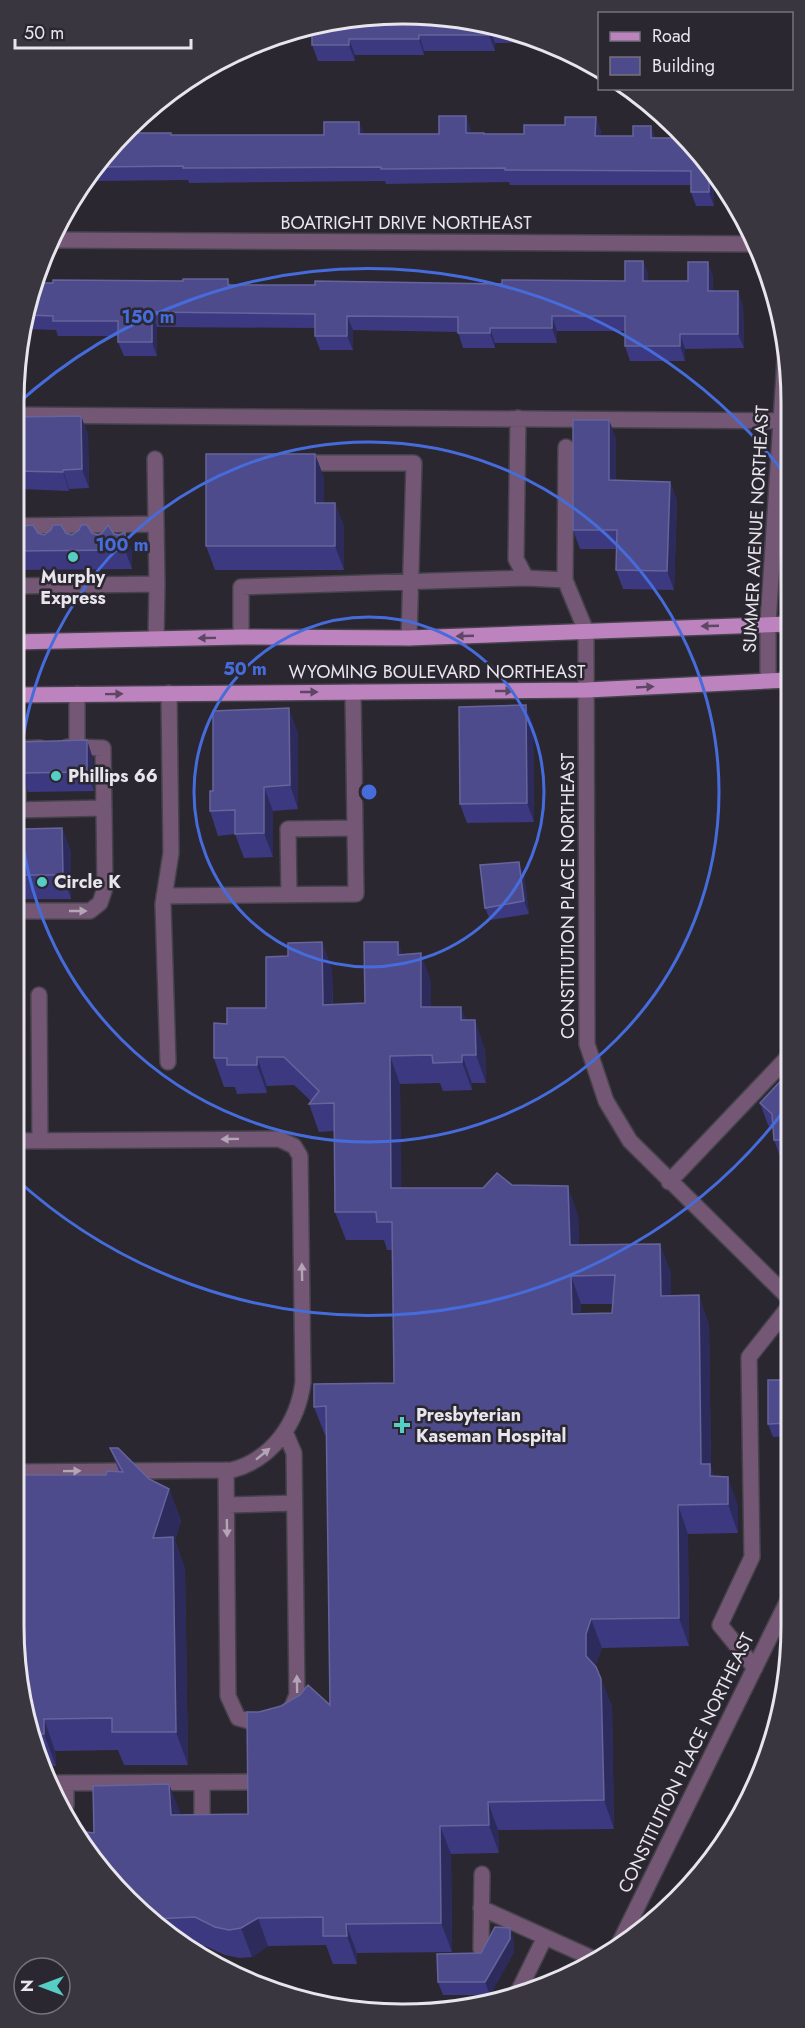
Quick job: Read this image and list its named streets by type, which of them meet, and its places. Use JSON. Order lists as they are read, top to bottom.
{
  "streets": {
    "main road": ["WYOMING BOULEVARD NORTHEAST"],
    "street": ["BOATRIGHT DRIVE NORTHEAST", "SUMMER AVENUE NORTHEAST", "CONSTITUTION PLACE NORTHEAST"]
  },
  "crossings": [
    ["SUMMER AVENUE NORTHEAST", "WYOMING BOULEVARD NORTHEAST"],
    ["WYOMING BOULEVARD NORTHEAST", "CONSTITUTION PLACE NORTHEAST"]
  ],
  "places": {
    "other": ["Murphy Express", "Phillips 66", "Circle K"],
    "health": ["Presbyterian Kaseman Hospital"]
  },
  "legend": ["Road", "Building"],
  "scale_bar": "50 m",
  "north": "left",
  "rings": ["150 m", "100 m", "50 m"]
}
